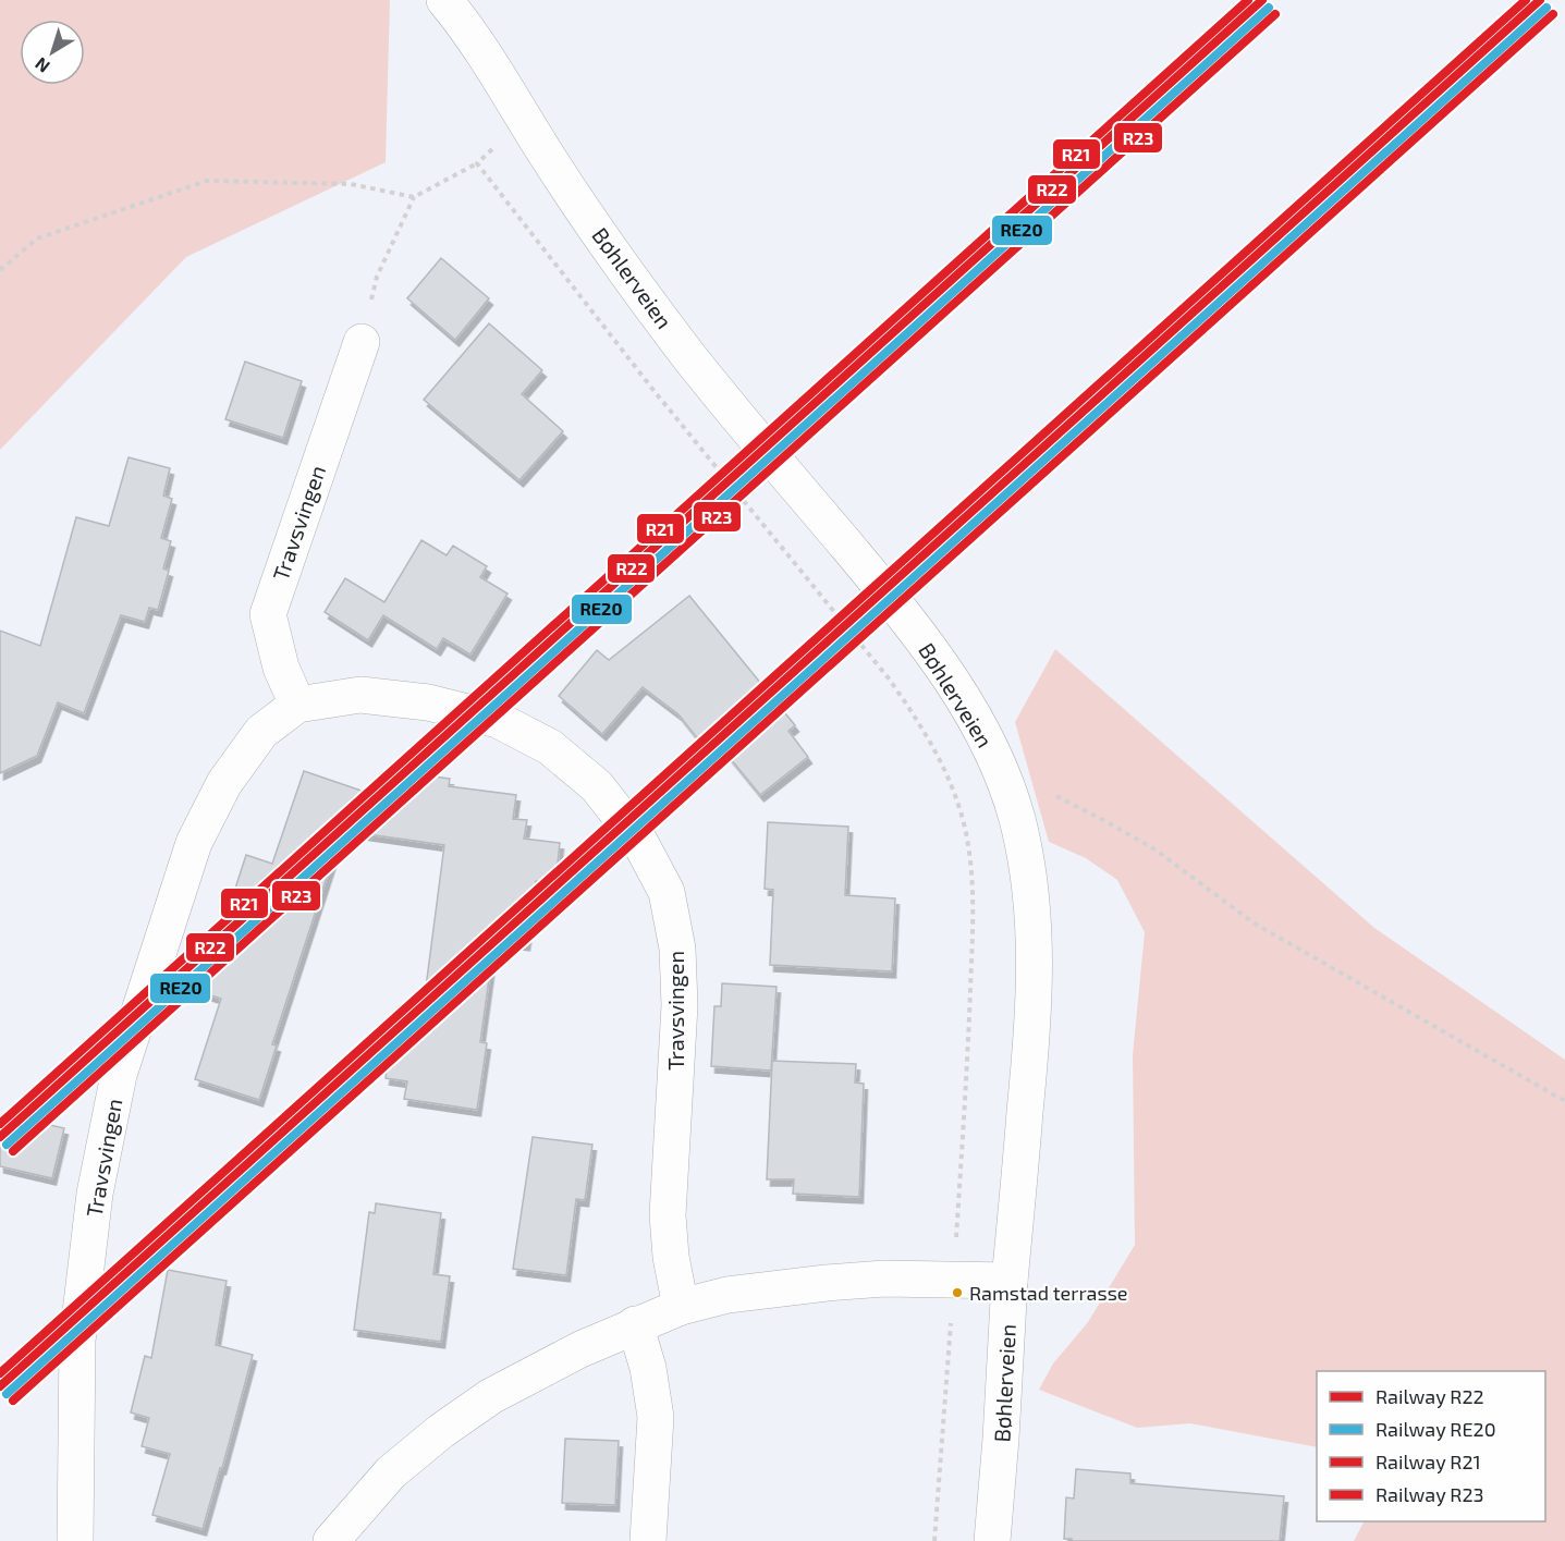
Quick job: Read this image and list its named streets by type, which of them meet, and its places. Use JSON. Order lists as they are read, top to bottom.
{
  "streets": {
    "street": ["Bøhlerveien", "Travsvingen"]
  },
  "places": ["Ramstad terrasse"],
  "lines": [
    "rail line R22",
    "rail line R21",
    "rail line RE20",
    "rail line R23"
  ],
  "legend": [
    "Railway R22",
    "Railway RE20",
    "Railway R21",
    "Railway R23"
  ],
  "north": "bottom left"
}
